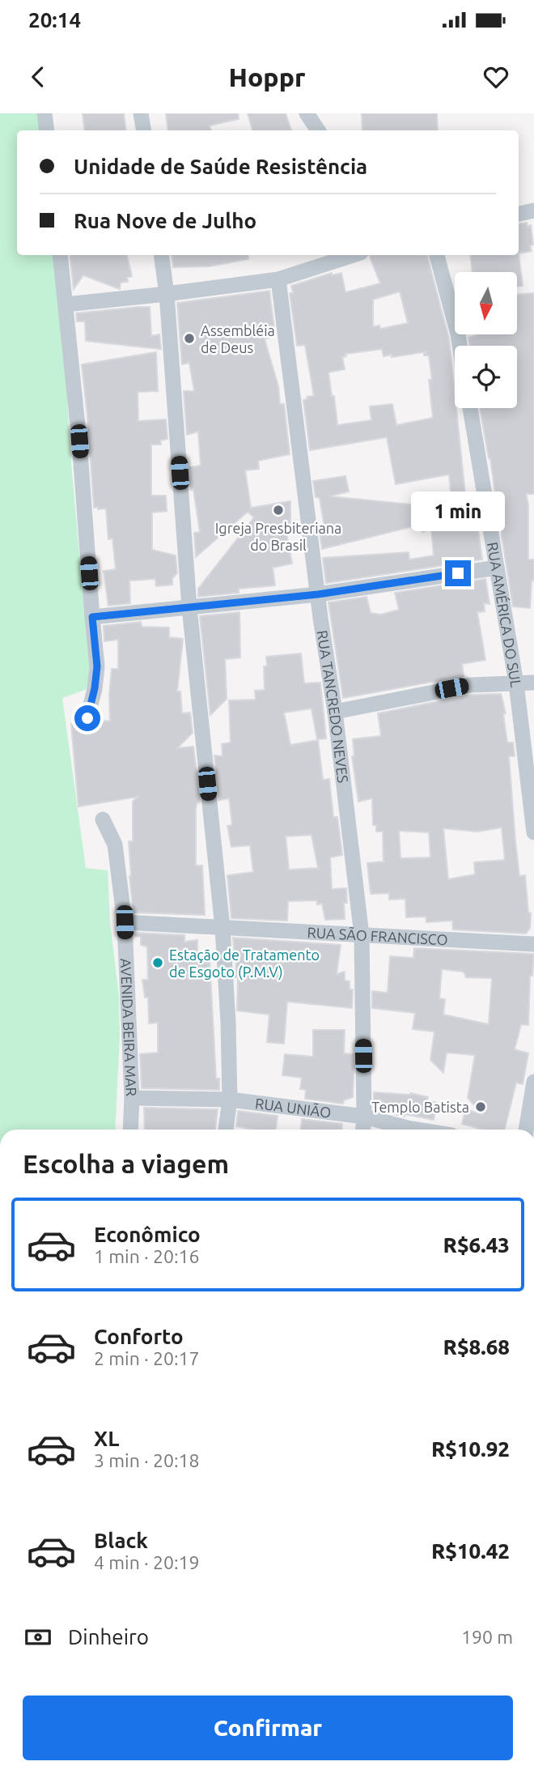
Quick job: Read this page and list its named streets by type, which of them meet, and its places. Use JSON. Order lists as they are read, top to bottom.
{
  "streets": {
    "street": [
      "RUA AMÉRICA DO SUL",
      "RUA TANCREDO NEVES",
      "RUA SÃO FRANCISCO",
      "AVENIDA BEIRA MAR",
      "RUA UNIÃO"
    ]
  },
  "crossings": [
    ["RUA TANCREDO NEVES", "RUA SÃO FRANCISCO"],
    ["RUA TANCREDO NEVES", "RUA UNIÃO"],
    ["RUA SÃO FRANCISCO", "AVENIDA BEIRA MAR"],
    ["AVENIDA BEIRA MAR", "RUA UNIÃO"]
  ],
  "places": [
    "Assembléia de Deus",
    "Igreja Presbiteriana do Brasil",
    "Estação de Tratamento de Esgoto (P.M.V)",
    "Templo Batista"
  ],
  "north": "bottom",
  "page": {
    "status": "20:14",
    "header": "Hoppr",
    "banner": ["Unidade de Saúde Resistência", "Rua Nove de Julho"],
    "bubble": "1 min",
    "heading": "Escolha a viagem",
    "list": [
      {
        "name": "Econômico",
        "note": "1 min · 20:16",
        "value": "R$6.43"
      },
      {
        "name": "Conforto",
        "note": "2 min · 20:17",
        "value": "R$8.68"
      },
      {
        "name": "XL",
        "note": "3 min · 20:18",
        "value": "R$10.92"
      },
      {
        "name": "Black",
        "note": "4 min · 20:19",
        "value": "R$10.42"
      }
    ],
    "pay": ["Dinheiro", "190 m"],
    "buttons": "Confirmar"
  }
}
